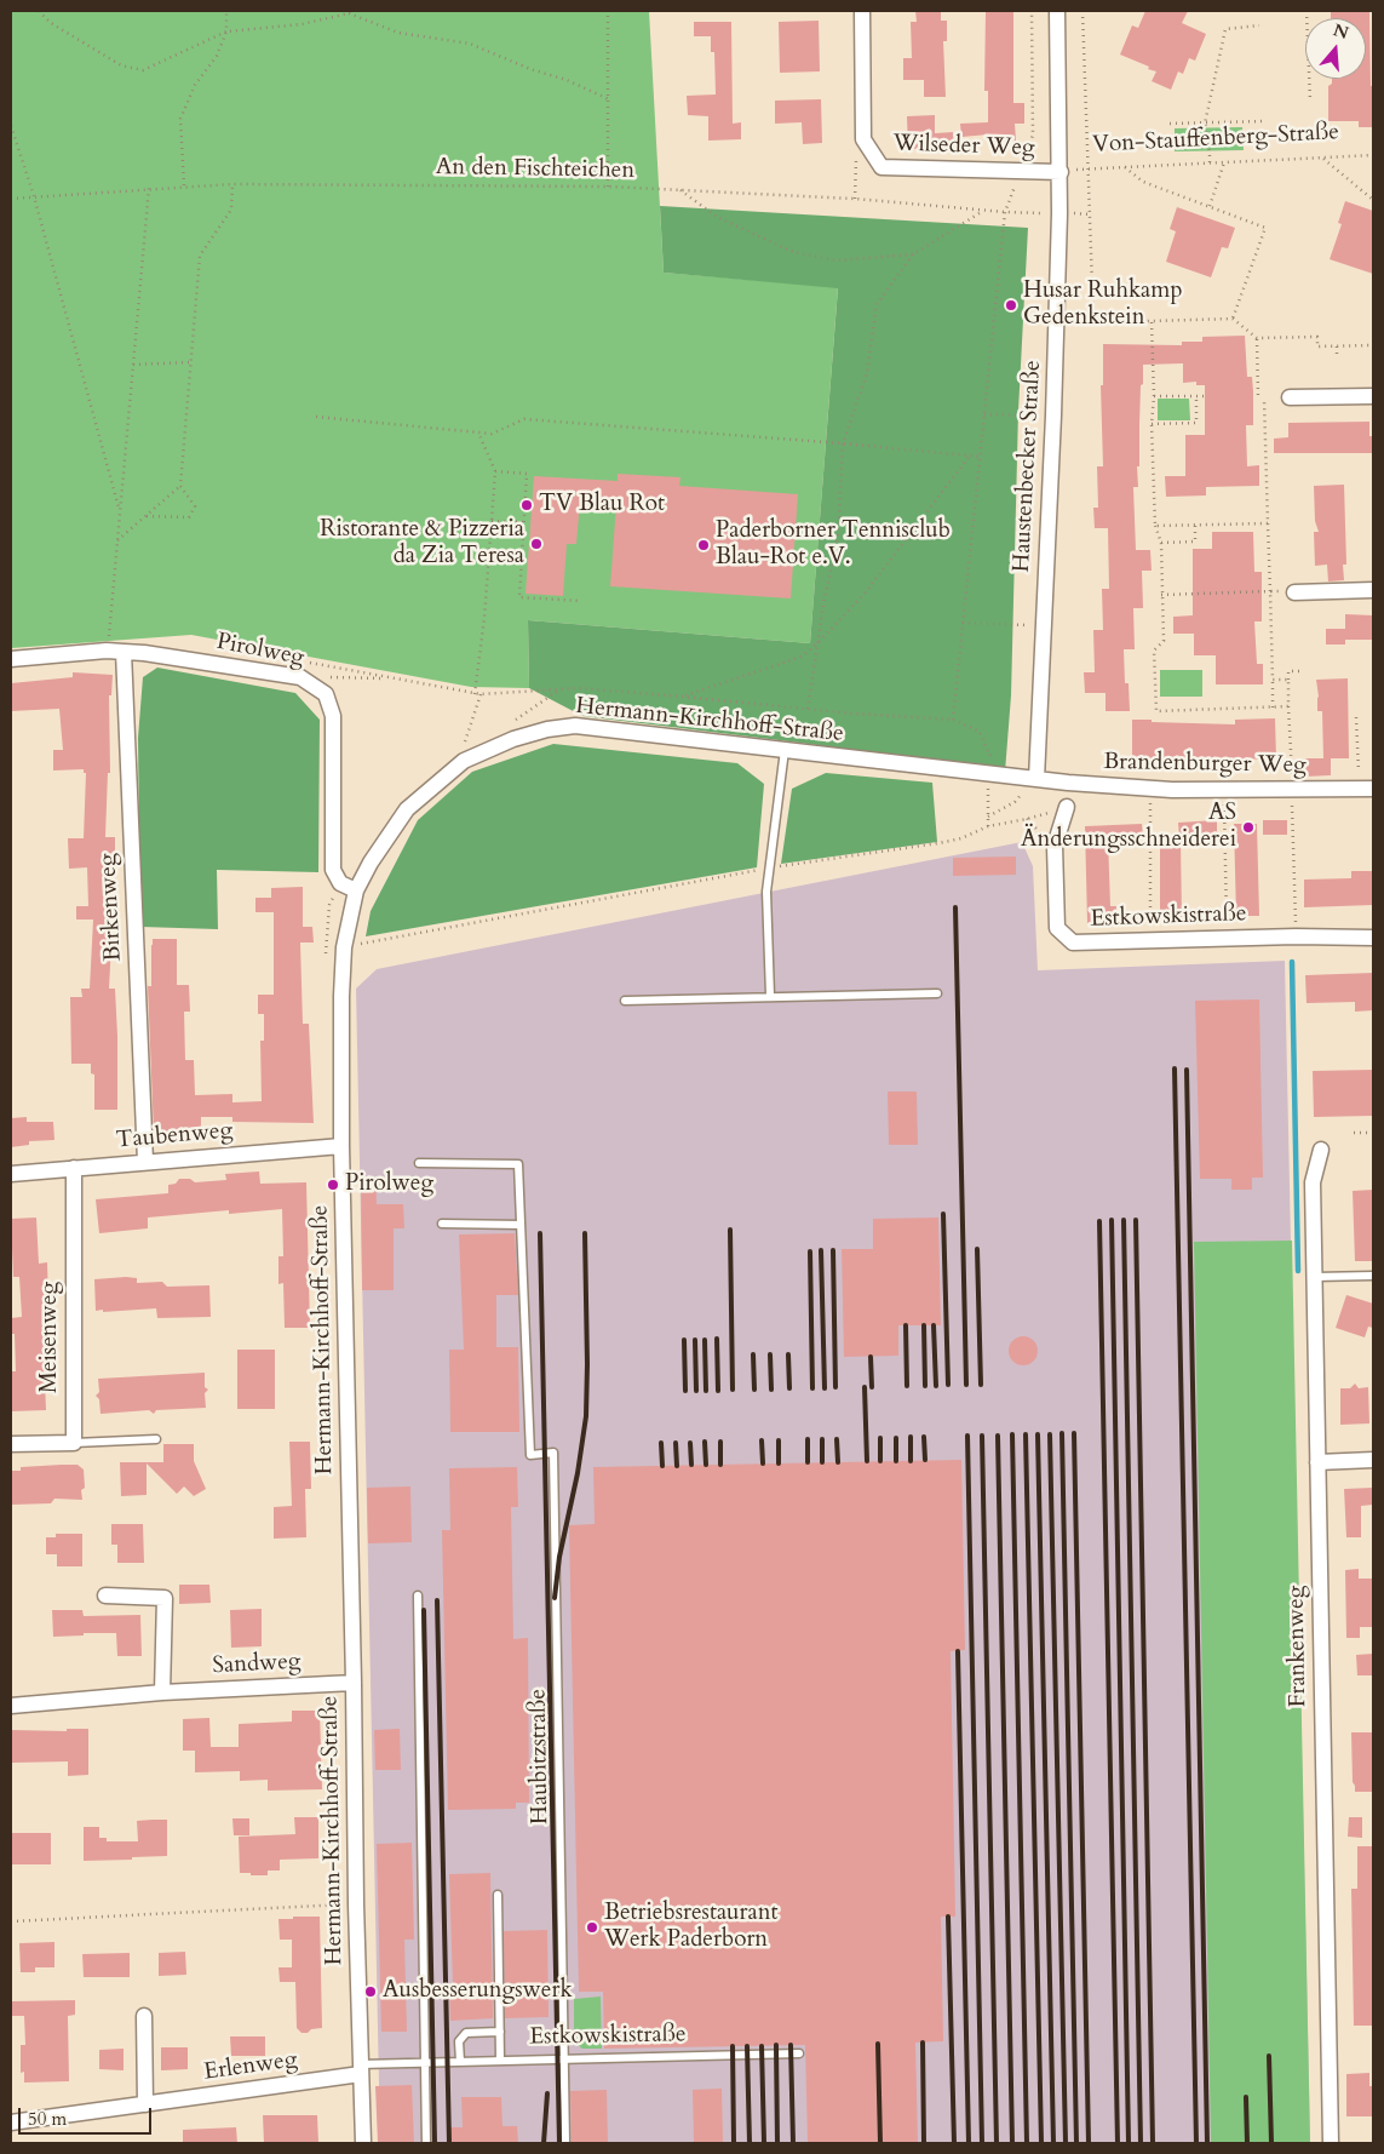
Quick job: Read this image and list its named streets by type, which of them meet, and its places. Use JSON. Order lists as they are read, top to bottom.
{
  "streets": {
    "street": [
      "Wilseder Weg",
      "Haustenbecker Straße",
      "Pirolweg",
      "Hermann-Kirchhoff-Straße",
      "Brandenburger Weg",
      "Birkenweg",
      "Estkowskistraße",
      "Taubenweg",
      "Meisenweg",
      "Frankenweg",
      "Sandweg",
      "Erlenweg"
    ],
    "lane": ["Haubitzstraße"],
    "path": ["Von-Stauffenberg-Straße", "An den Fischteichen"]
  },
  "crossings": [
    ["Von-Stauffenberg-Straße", "Wilseder Weg"],
    ["Von-Stauffenberg-Straße", "Haustenbecker Straße"],
    ["Wilseder Weg", "Haustenbecker Straße"],
    ["An den Fischteichen", "Haustenbecker Straße"],
    ["Haustenbecker Straße", "Hermann-Kirchhoff-Straße"],
    ["Haustenbecker Straße", "Brandenburger Weg"],
    ["Pirolweg", "Hermann-Kirchhoff-Straße"],
    ["Pirolweg", "Birkenweg"],
    ["Hermann-Kirchhoff-Straße", "Brandenburger Weg"],
    ["Hermann-Kirchhoff-Straße", "Estkowskistraße"],
    ["Hermann-Kirchhoff-Straße", "Taubenweg"],
    ["Hermann-Kirchhoff-Straße", "Sandweg"],
    ["Hermann-Kirchhoff-Straße", "Erlenweg"],
    ["Birkenweg", "Taubenweg"],
    ["Estkowskistraße", "Haubitzstraße"],
    ["Estkowskistraße", "Erlenweg"],
    ["Taubenweg", "Meisenweg"]
  ],
  "places": [
    "Husar Ruhkamp Gedenkstein",
    "TV Blau Rot",
    "Ristorante & Pizzeria da Zia Teresa",
    "Paderborner Tennisclub Blau-Rot e.V.",
    "AS Änderungsschneiderei",
    "Pirolweg",
    "Betriebsrestaurant Werk Paderborn",
    "Ausbesserungswerk"
  ],
  "scale_bar": "50 m",
  "north": "top"
}
